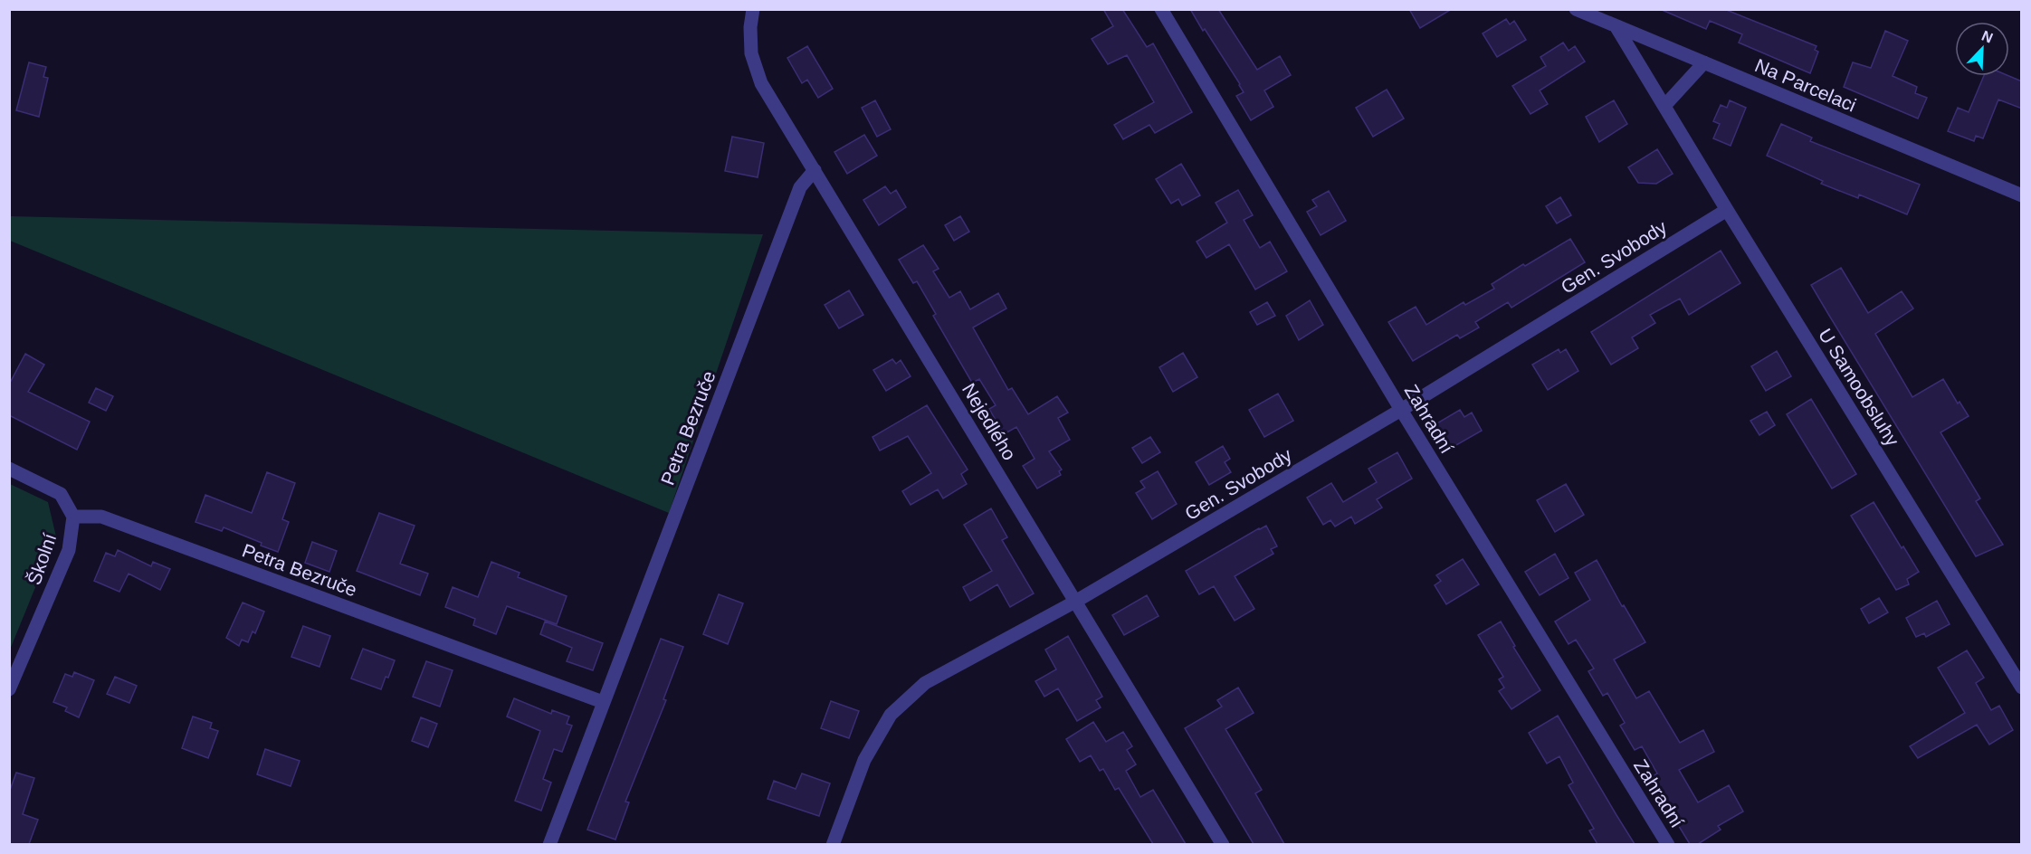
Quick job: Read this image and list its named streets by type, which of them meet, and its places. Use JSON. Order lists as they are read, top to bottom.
{
  "streets": {
    "street": [
      "Na Parcelaci",
      "Gen. Svobody",
      "U Samoobsluhy",
      "Zahradní",
      "Nejedlého",
      "Petra Bezruče",
      "Školní"
    ]
  },
  "crossings": [
    ["Na Parcelaci", "U Samoobsluhy"],
    ["Gen. Svobody", "U Samoobsluhy"],
    ["Gen. Svobody", "Zahradní"],
    ["Gen. Svobody", "Nejedlého"],
    ["Nejedlého", "Petra Bezruče"],
    ["Petra Bezruče", "Školní"]
  ],
  "north": "top right"
}
